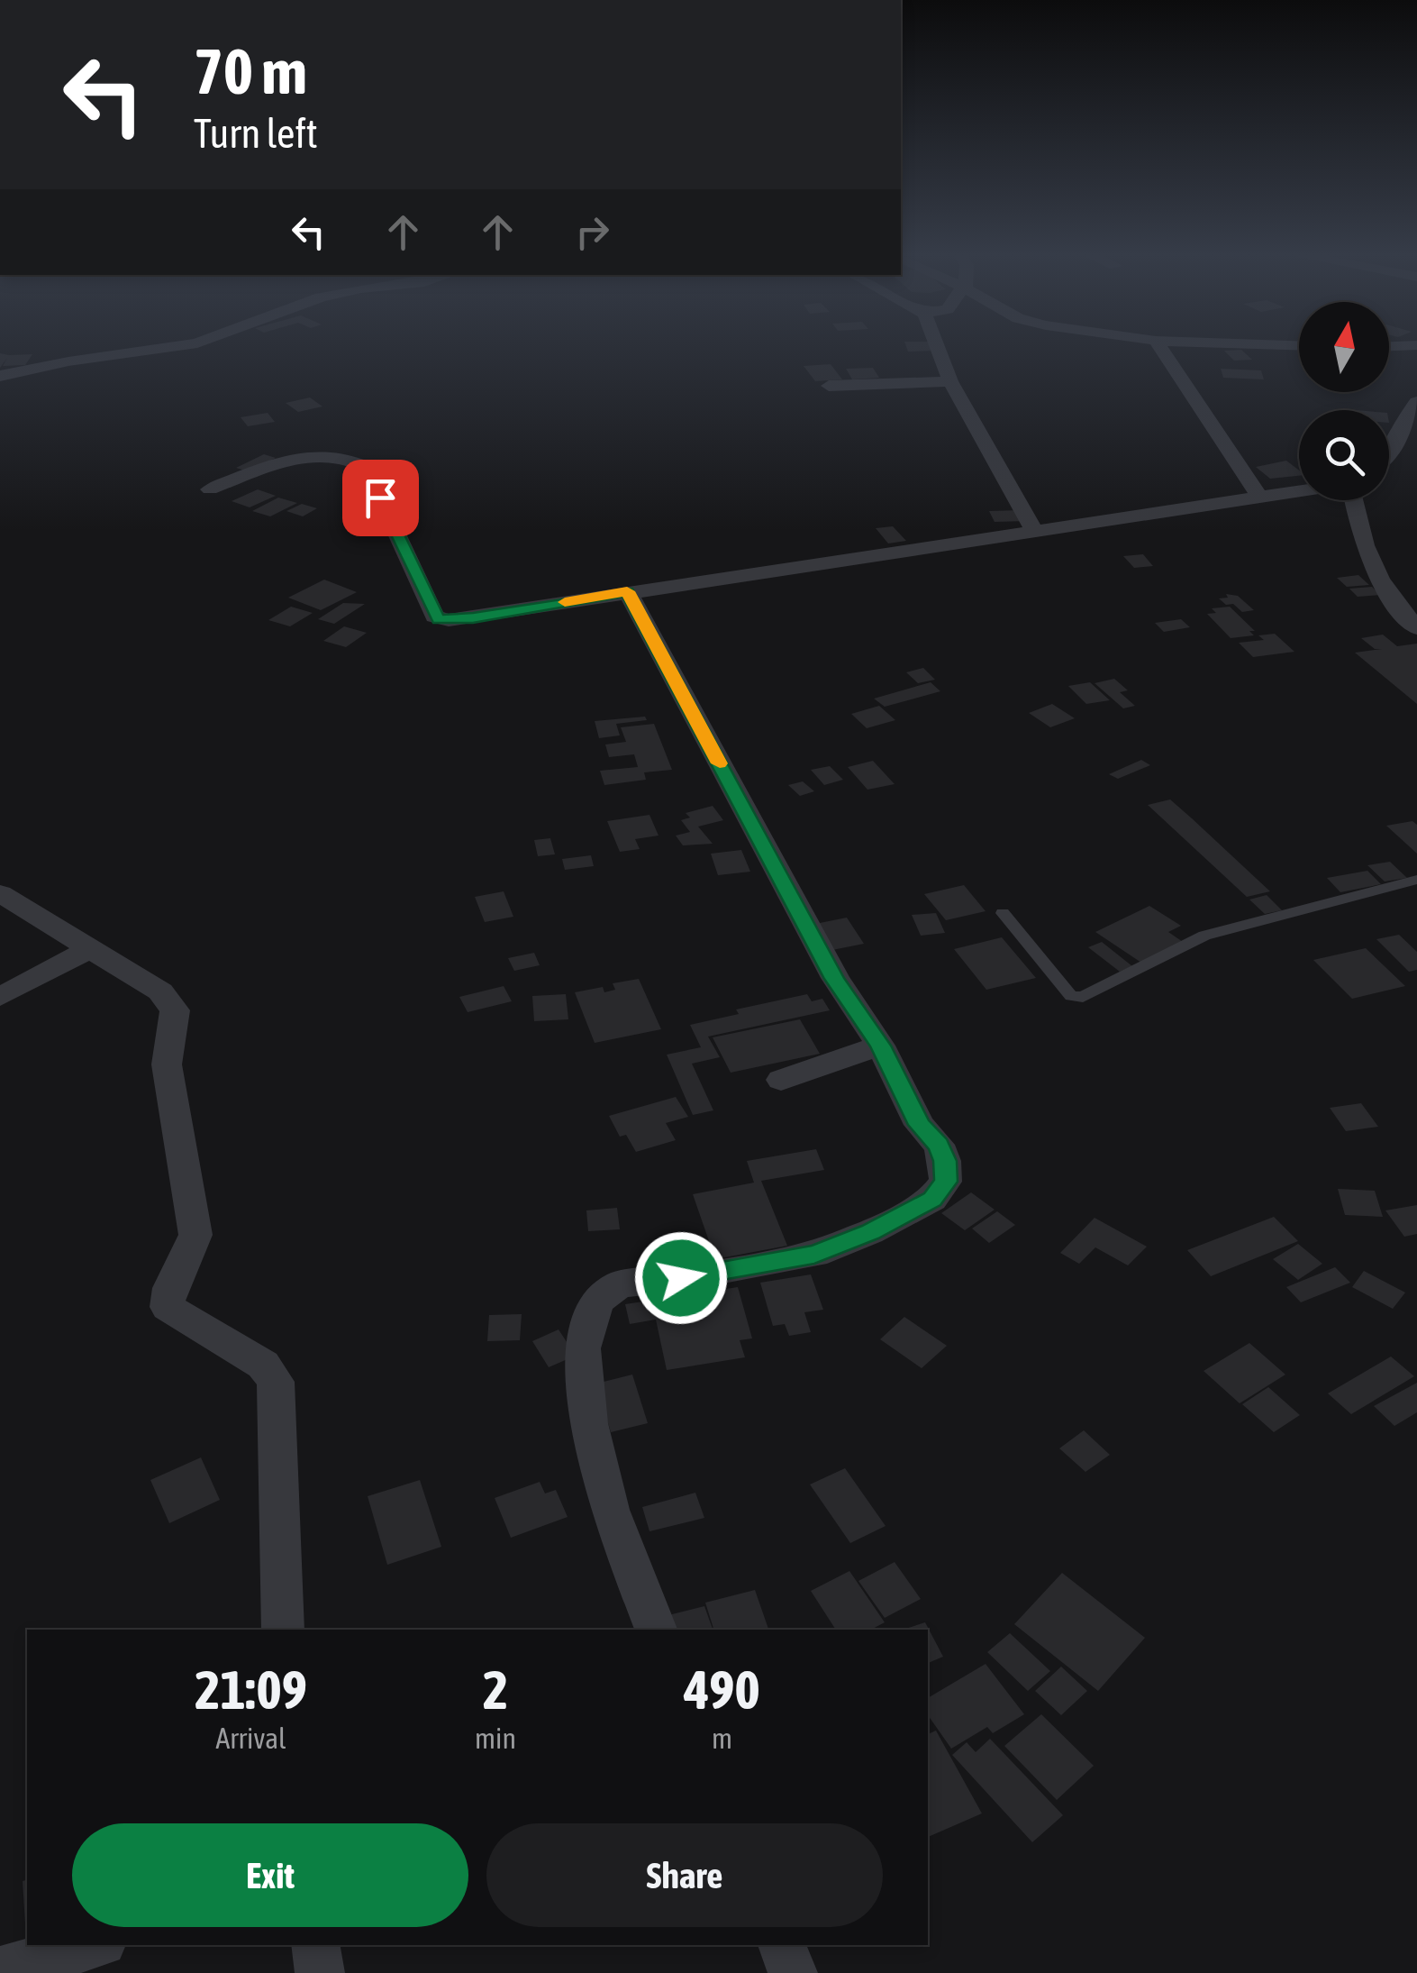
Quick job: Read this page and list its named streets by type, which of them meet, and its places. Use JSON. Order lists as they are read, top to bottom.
{
  "north": "top",
  "page": {
    "turn": ["70 m", "Turn left"],
    "eta": [
      "21:09",
      "Arrival",
      "2",
      "min",
      "490",
      "m"
    ],
    "buttons": ["Exit", "Share"]
  }
}
